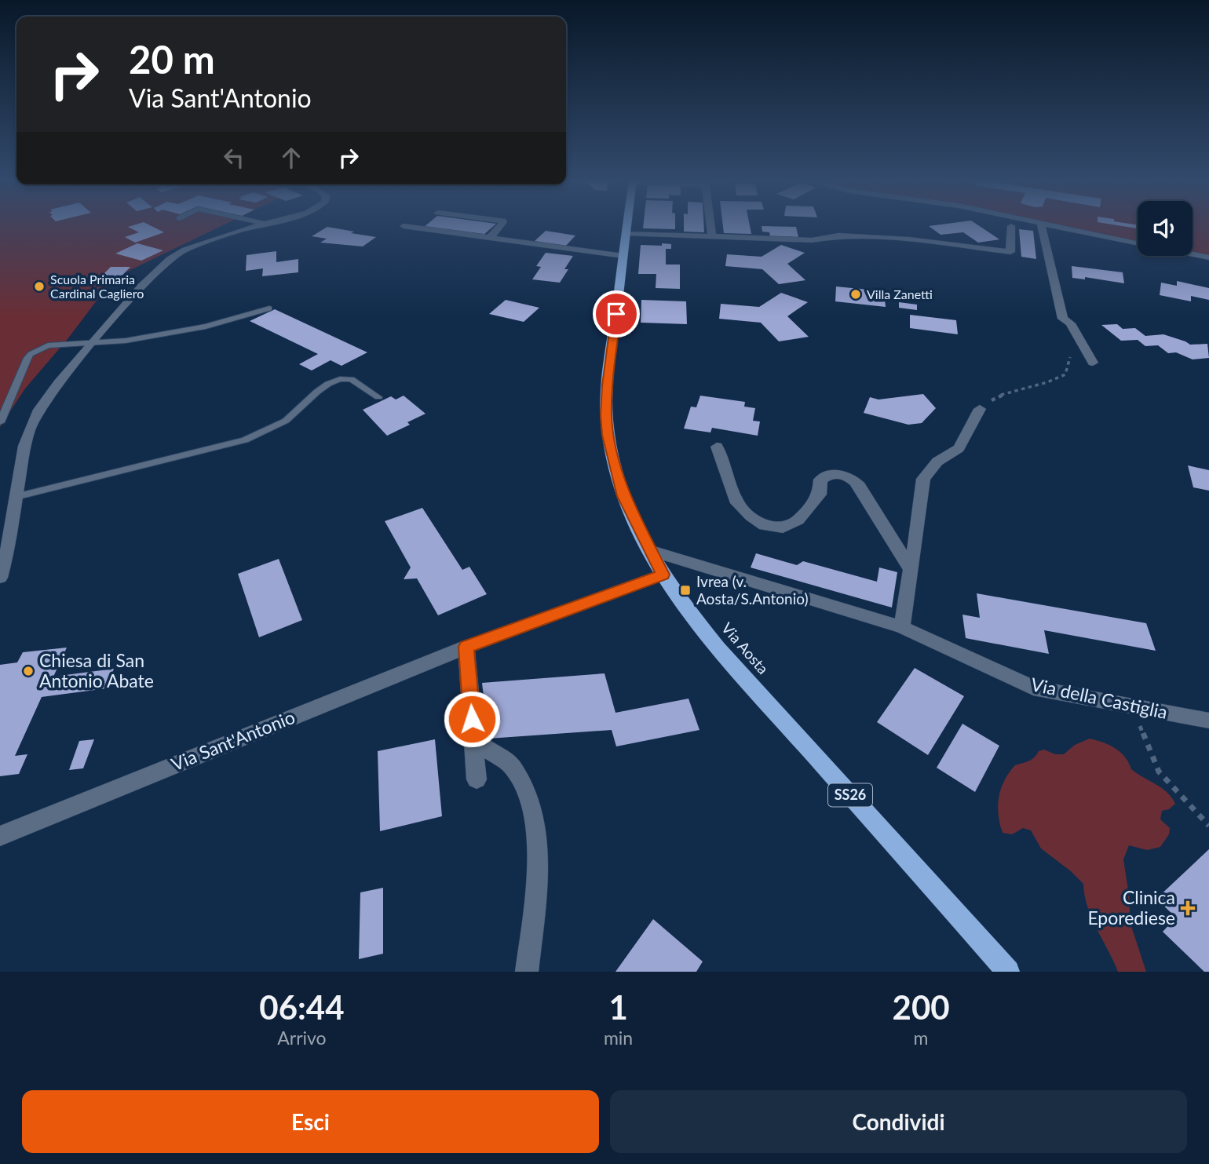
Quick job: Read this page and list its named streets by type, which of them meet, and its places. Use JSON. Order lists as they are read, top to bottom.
{
  "streets": {
    "main road": ["Via Aosta", "SS26"],
    "street": ["Via della Castiglia", "Via Sant'Antonio"]
  },
  "crossings": [
    ["Via Aosta", "Via della Castiglia"],
    ["Via Aosta", "Via Sant'Antonio"]
  ],
  "places": {
    "other": ["Scuola Primaria Cardinal Cagliero", "Villa Zanetti", "Chiesa di San Antonio Abate"],
    "transit": ["Ivrea (v. Aosta/S.Antonio)"],
    "health": ["Clinica Eporediese"]
  },
  "page": {
    "turn": ["20 m", "Via Sant'Antonio"],
    "eta": [
      "06:44",
      "Arrivo",
      "1",
      "min",
      "200",
      "m"
    ],
    "buttons": ["Esci", "Condividi"]
  }
}
